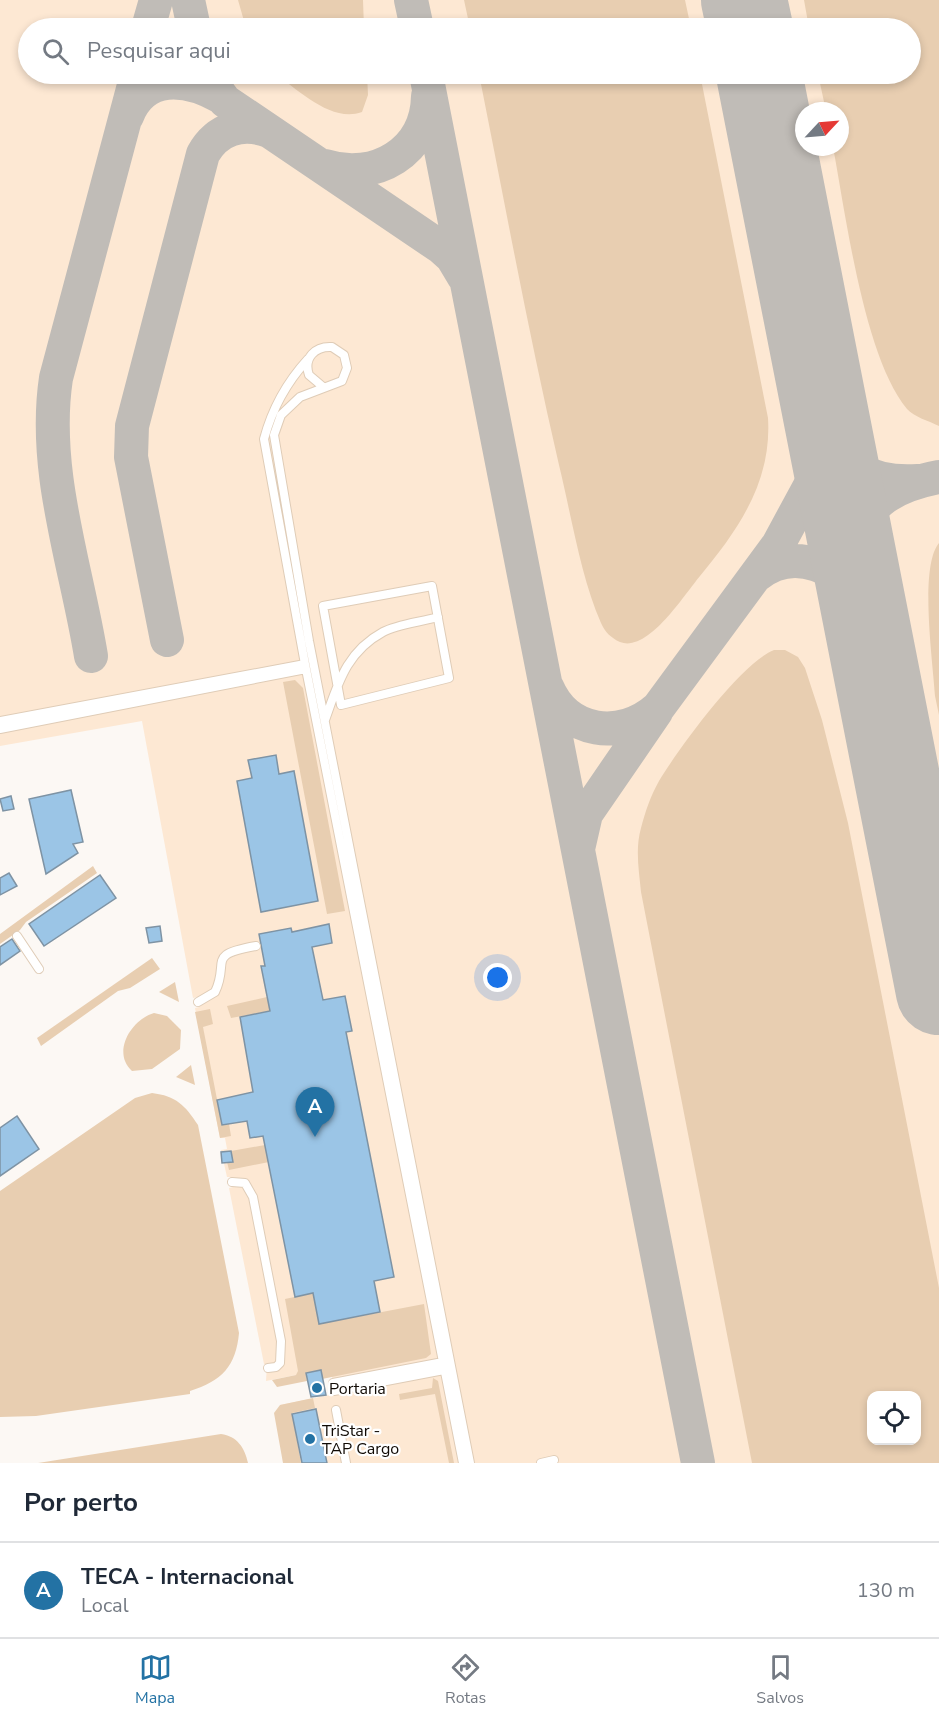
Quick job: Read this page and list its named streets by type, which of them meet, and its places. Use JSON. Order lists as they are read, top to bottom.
{
  "places": ["Portaria", "TriStar - TAP Cargo"],
  "north": "top right",
  "page": {
    "search": "Pesquisar aqui",
    "pins": "A",
    "heading": "Por perto",
    "list": [
      {
        "mark": "A",
        "name": "TECA - Internacional",
        "note": "Local",
        "value": "130 m"
      }
    ],
    "nav": ["Mapa", "Rotas", "Salvos"]
  }
}
